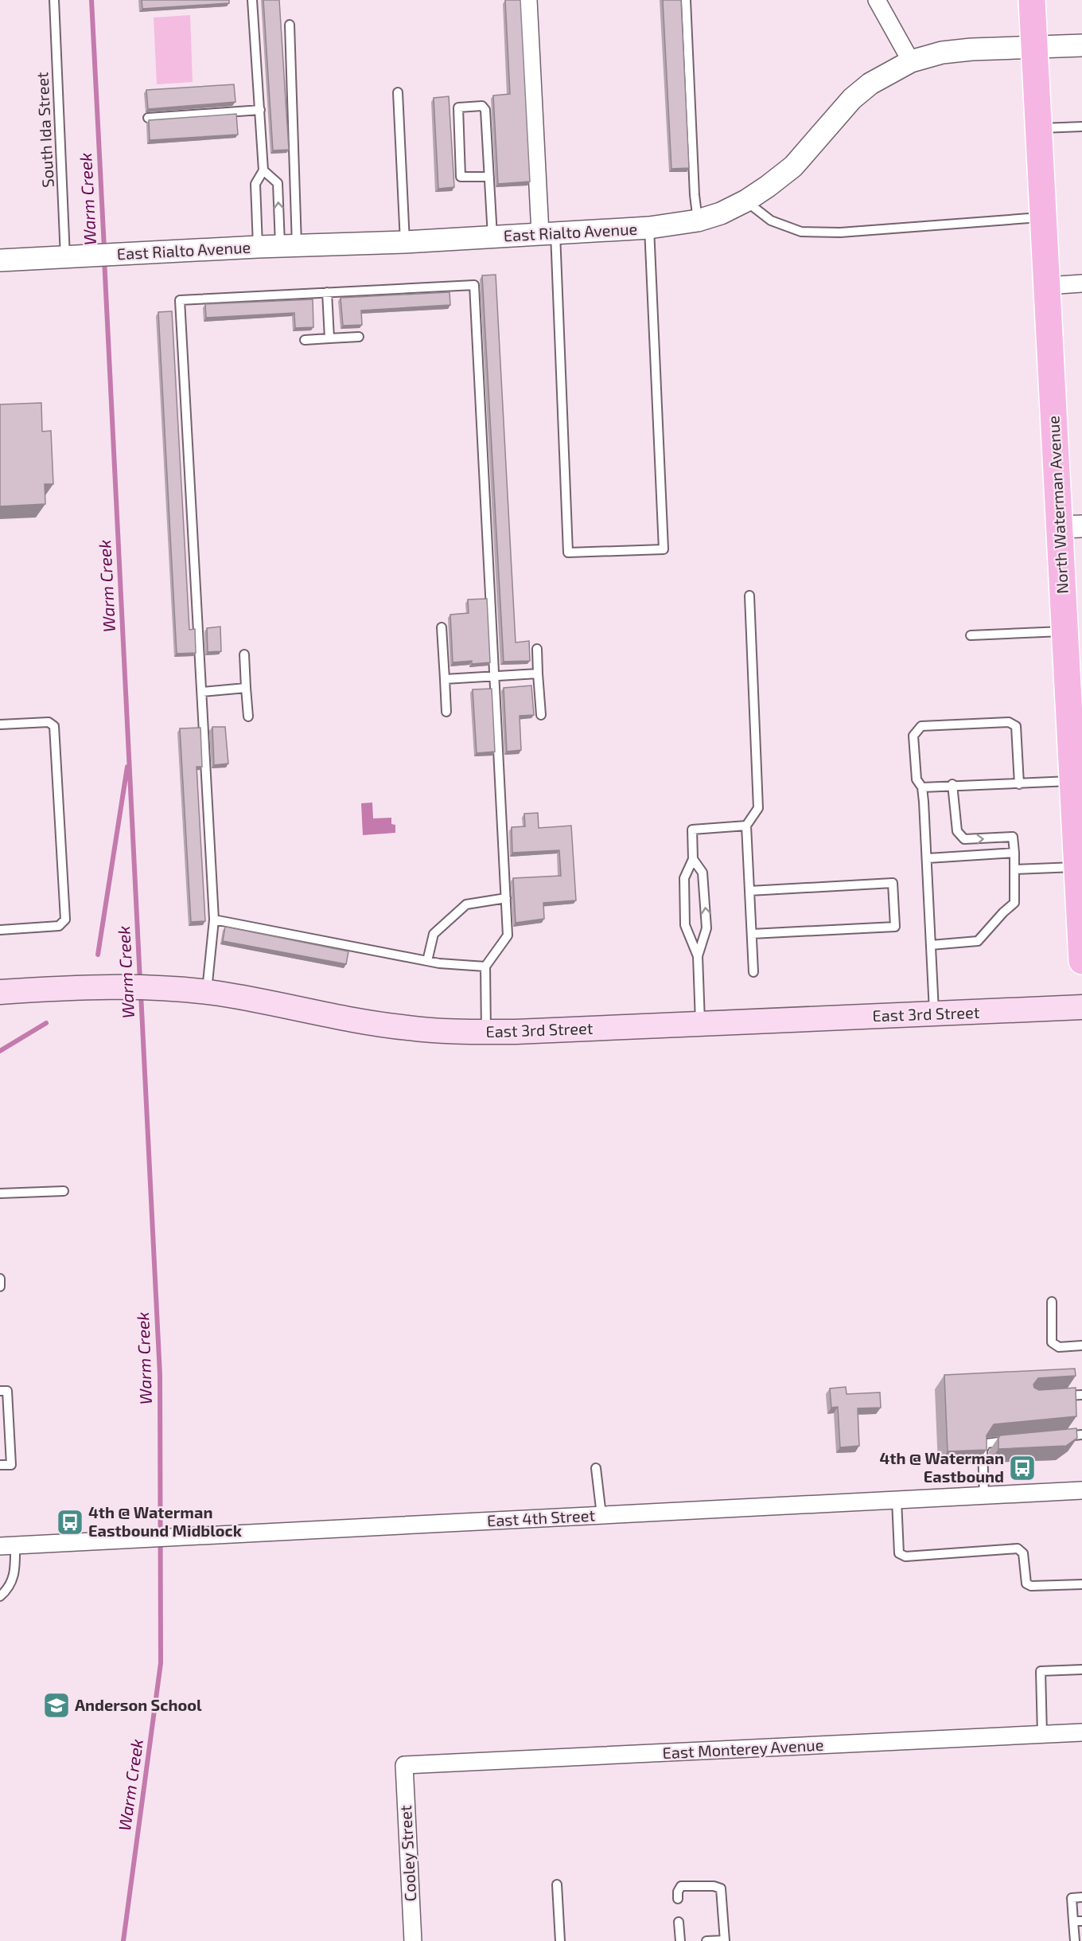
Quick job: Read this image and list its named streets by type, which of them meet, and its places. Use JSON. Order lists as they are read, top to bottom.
{
  "streets": {
    "main road": ["North Waterman Avenue", "East 3rd Street"],
    "street": [
      "East Rialto Avenue",
      "East 4th Street",
      "East Monterey Avenue",
      "Cooley Street"
    ],
    "lane": ["South Ida Street"]
  },
  "crossings": [
    ["South Ida Street", "East Rialto Avenue"],
    ["East Rialto Avenue", "North Waterman Avenue"],
    ["East Monterey Avenue", "Cooley Street"]
  ],
  "water": ["Warm Creek"],
  "places": {
    "bus stop": ["4th @ Waterman Eastbound", "4th @ Waterman Eastbound Midblock"],
    "school or university": ["Anderson School"]
  }
}
